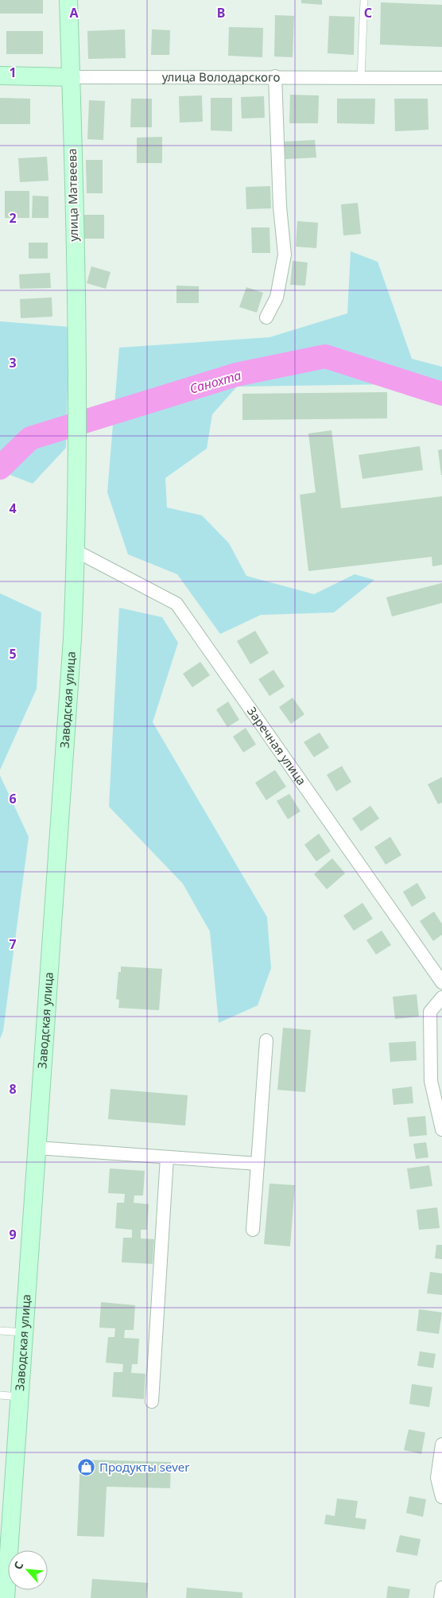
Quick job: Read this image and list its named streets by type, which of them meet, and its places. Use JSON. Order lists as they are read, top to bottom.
{
  "streets": {
    "main road": ["улица Володарского", "улица Матвеева", "Заводская улица"],
    "street": ["Заречная улица"]
  },
  "crossings": [
    ["улица Володарского", "улица Матвеева"],
    ["улица Матвеева", "Заводская улица"],
    ["Заводская улица", "Заречная улица"]
  ],
  "water": ["Санохта"],
  "places": {
    "shop": ["Продукты sever"]
  },
  "north": "top left",
  "grid": {
    "columns": ["A", "B", "C"],
    "rows": [
      "1",
      "2",
      "3",
      "4",
      "5",
      "6",
      "7",
      "8",
      "9"
    ]
  }
}
